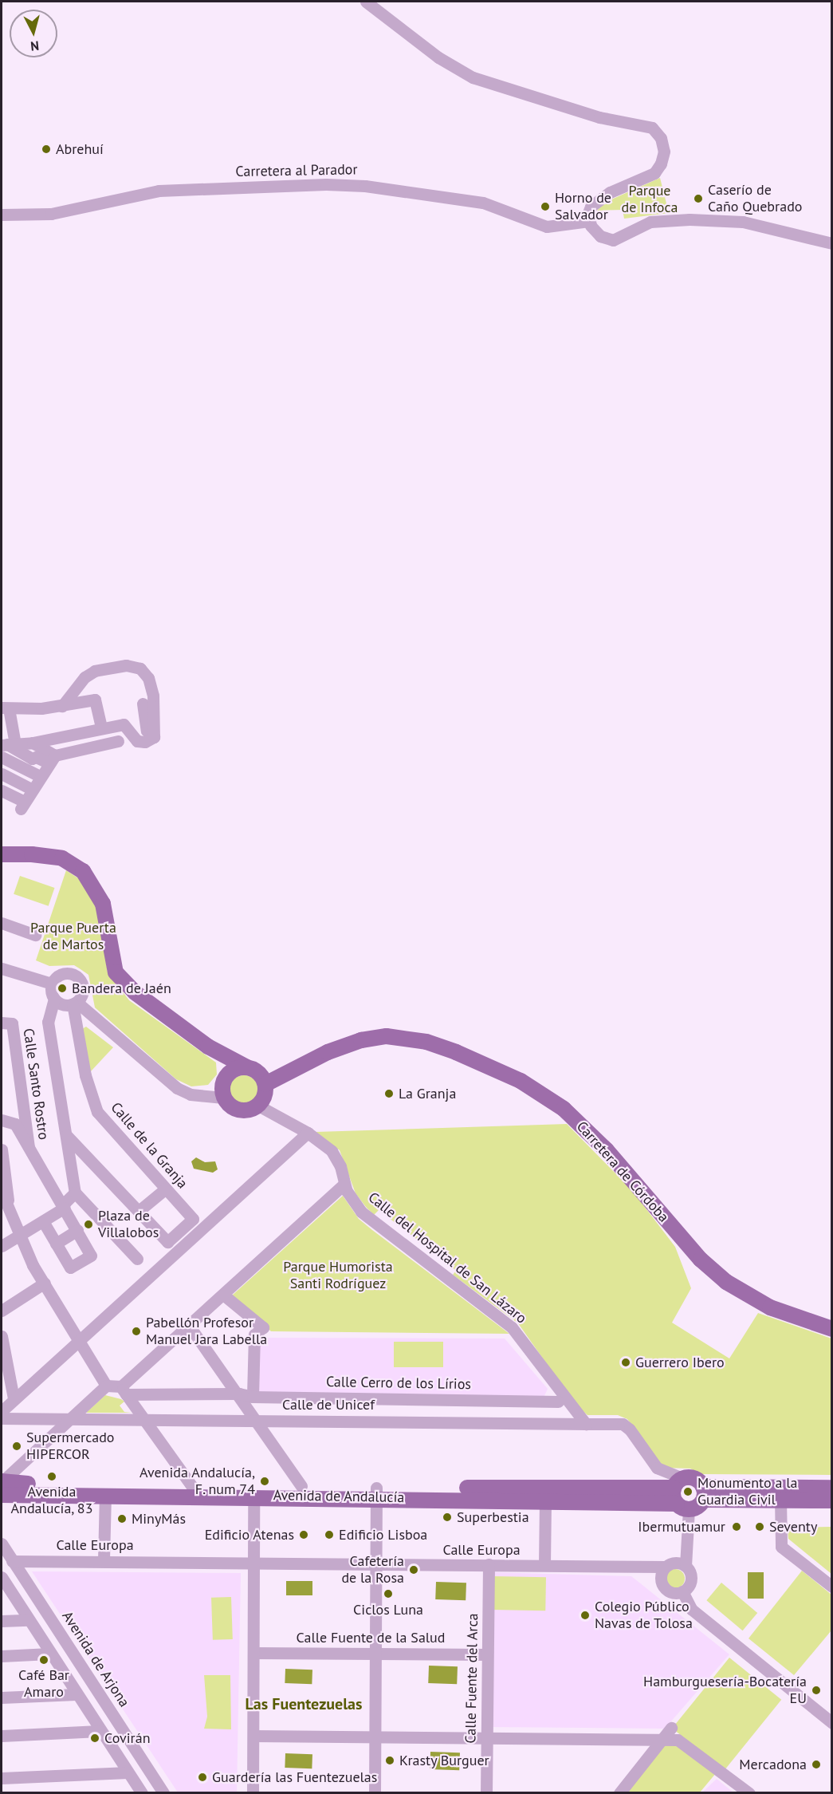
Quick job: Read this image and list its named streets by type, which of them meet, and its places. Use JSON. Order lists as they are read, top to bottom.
{
  "streets": {
    "main road": ["Carretera de Córdoba", "Avenida de Andalucía"],
    "street": [
      "Carretera al Parador",
      "Calle Santo Rostro",
      "Calle de la Granja",
      "Calle del Hospital de San Lázaro",
      "Calle Cerro de los Lírios",
      "Calle de Unicef",
      "Calle Europa",
      "Calle Fuente de la Salud",
      "Avenida de Arjona",
      "Calle Fuente del Arca"
    ]
  },
  "crossings": [
    ["Carretera de Córdoba", "Calle del Hospital de San Lázaro"],
    ["Calle del Hospital de San Lázaro", "Calle Cerro de los Lírios"],
    ["Calle del Hospital de San Lázaro", "Calle de Unicef"],
    ["Calle Europa", "Avenida de Arjona"],
    ["Calle Europa", "Calle Fuente del Arca"],
    ["Calle Fuente de la Salud", "Calle Fuente del Arca"]
  ],
  "districts": ["Las Fuentezuelas"],
  "parks": ["Parque de Infoca", "Parque Puerta de Martos", "Parque Humorista Santi Rodríguez"],
  "places": [
    "Abrehuí",
    "Caserío de Caño Quebrado",
    "Horno de Salvador",
    "Bandera de Jaén",
    "La Granja",
    "Plaza de Villalobos",
    "Pabellón Profesor Manuel Jara Labella",
    "Guerrero Ibero",
    "Supermercado HIPERCOR",
    "Avenida Andalucía, 83",
    "Avenida Andalucía, F. num 74",
    "Monumento a la Guardia Civil",
    "Superbestia",
    "MinyMás",
    "Ibermutuamur",
    "Seventy",
    "Edificio Atenas",
    "Edificio Lisboa",
    "Cafetería de la Rosa",
    "Ciclos Luna",
    "Colegio Público Navas de Tolosa",
    "Café Bar Amaro",
    "Hamburguesería-Bocatería EU",
    "Covirán",
    "Krasty Burguer",
    "Mercadona",
    "Guardería las Fuentezuelas"
  ],
  "north": "bottom"
}
